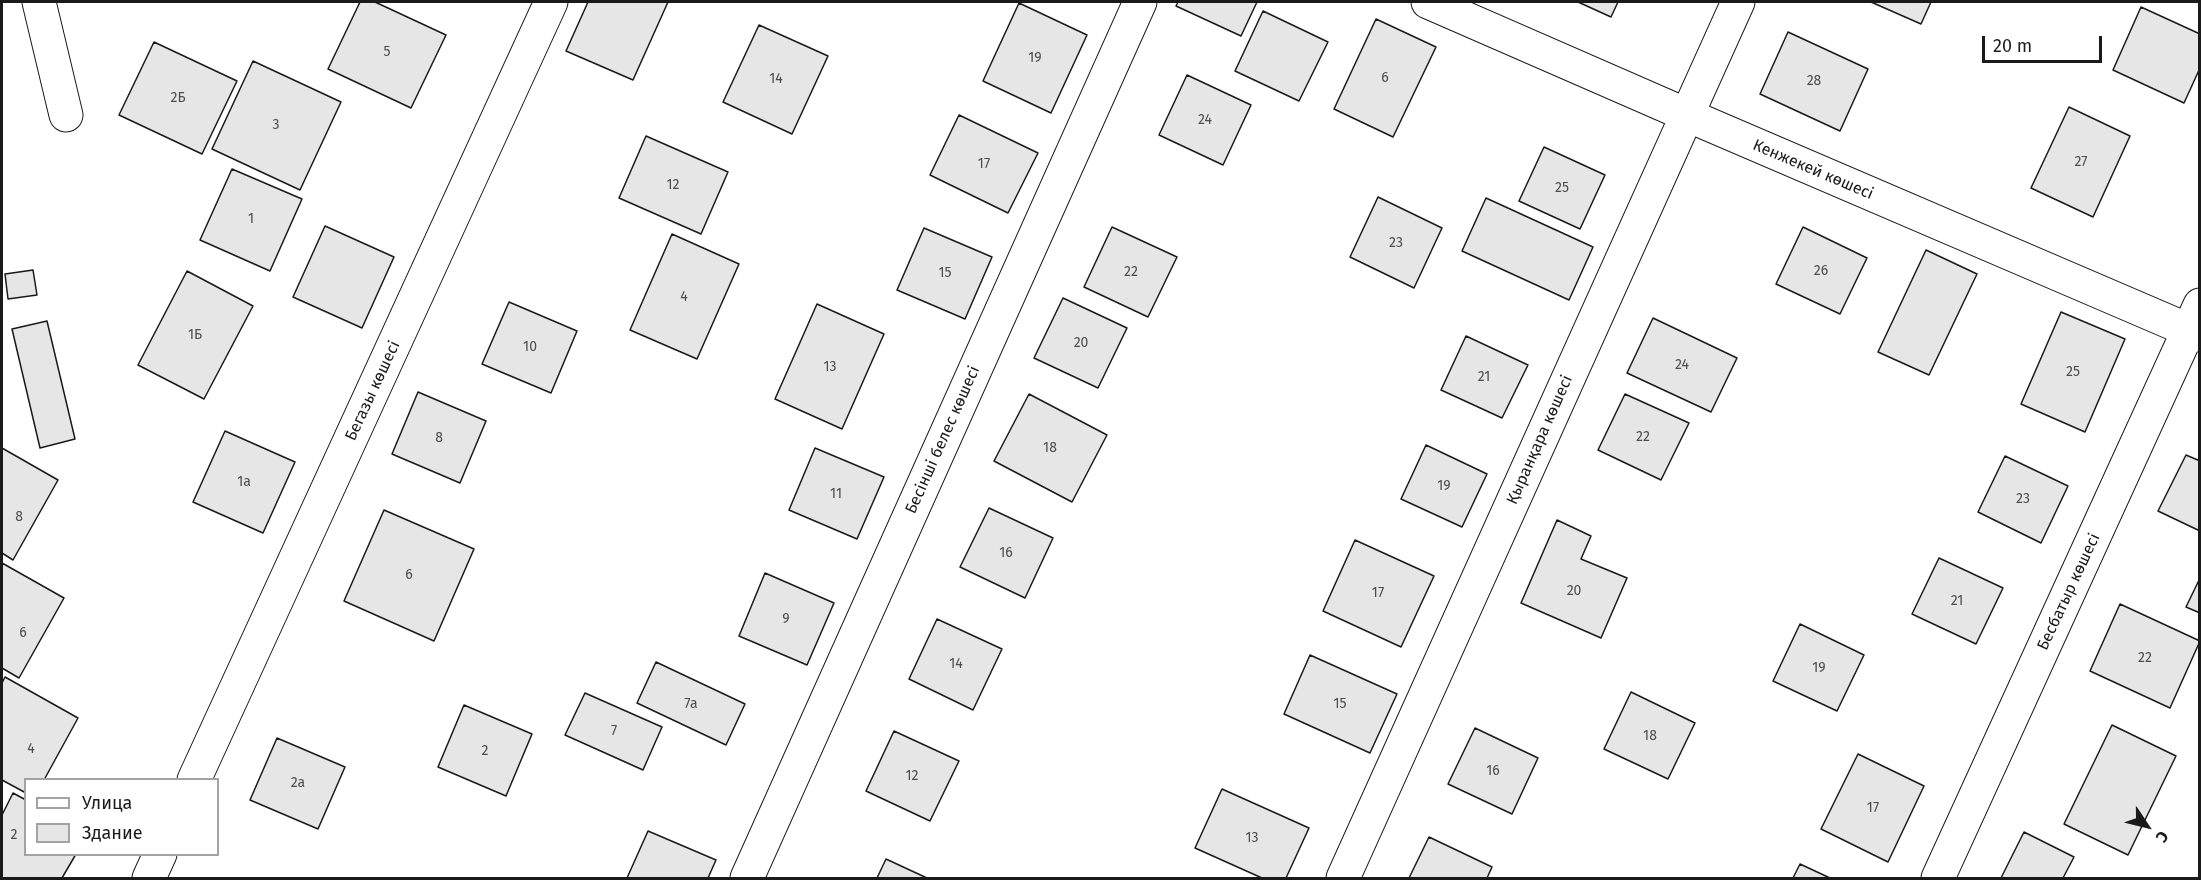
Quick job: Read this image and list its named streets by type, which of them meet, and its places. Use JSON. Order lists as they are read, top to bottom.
{
  "streets": {
    "street": [
      "Кенжекей көшесі",
      "Бегазы көшесі",
      "Бесінші белес көшесі",
      "Қыранқара көшесі",
      "Бесбатыр көшесі"
    ]
  },
  "crossings": [
    ["Кенжекей көшесі", "Қыранқара көшесі"],
    ["Кенжекей көшесі", "Бесбатыр көшесі"]
  ],
  "house_numbers": [
    "5",
    "19",
    "6",
    "14",
    "28",
    "2Б",
    "24",
    "3",
    "27",
    "17",
    "12",
    "25",
    "1",
    "23",
    "26",
    "22",
    "15",
    "4",
    "1Б",
    "20",
    "10",
    "24",
    "13",
    "25",
    "21",
    "22",
    "8",
    "18",
    "1а",
    "19",
    "11",
    "23",
    "8",
    "16",
    "6",
    "20",
    "17",
    "21",
    "9",
    "6",
    "22",
    "14",
    "19",
    "7а",
    "15",
    "7",
    "18",
    "4",
    "2",
    "16",
    "12",
    "2а",
    "17",
    "2",
    "13"
  ],
  "legend": ["Улица", "Здание"],
  "scale_bar": "20 m",
  "north": "bottom right"
}
